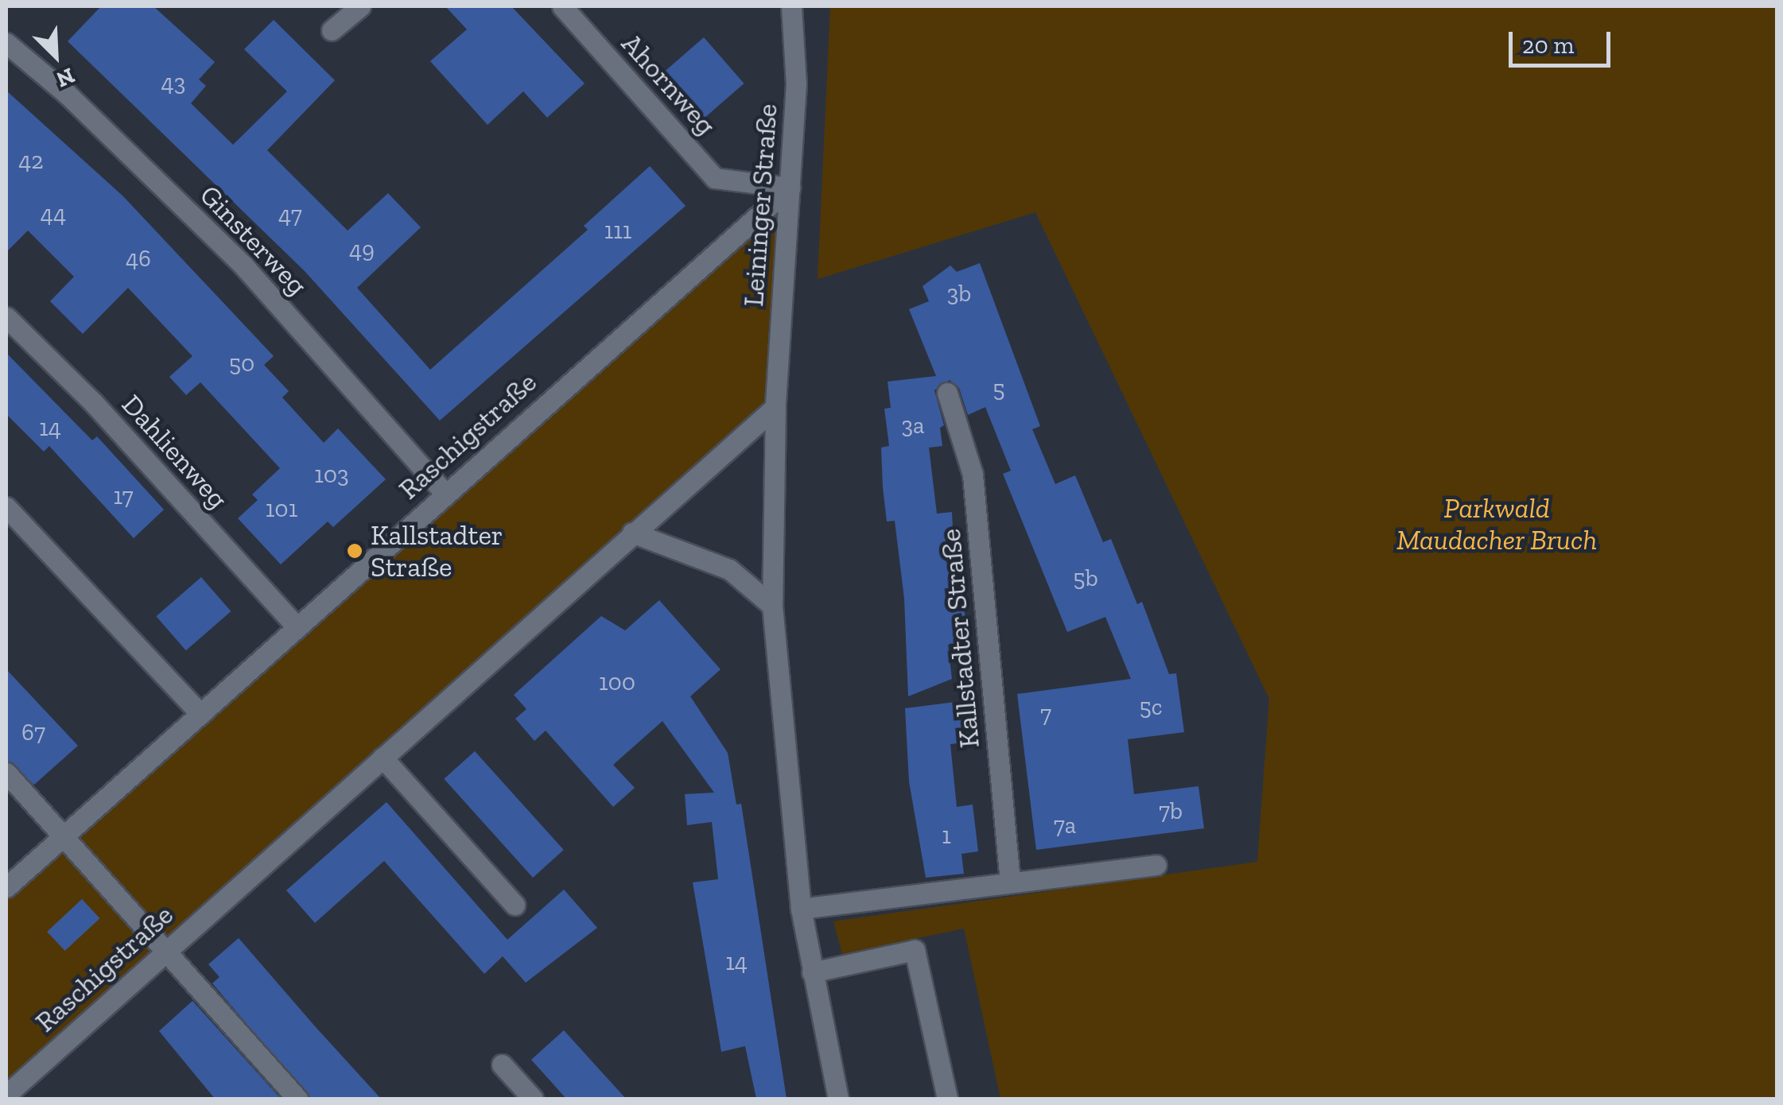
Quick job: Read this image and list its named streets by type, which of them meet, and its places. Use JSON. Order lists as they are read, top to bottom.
{
  "streets": {
    "street": [
      "Ahornweg",
      "Leininger Straße",
      "Ginsterweg",
      "Raschigstraße",
      "Dahlienweg",
      "Kallstadter Straße"
    ]
  },
  "crossings": [
    ["Ahornweg", "Leininger Straße"],
    ["Ahornweg", "Raschigstraße"],
    ["Leininger Straße", "Raschigstraße"],
    ["Ginsterweg", "Raschigstraße"],
    ["Raschigstraße", "Dahlienweg"]
  ],
  "parks": ["Parkwald Maudacher Bruch"],
  "places": ["Kallstadter Straße"],
  "house_numbers": [
    "43",
    "42",
    "44",
    "47",
    "111",
    "49",
    "46",
    "3b",
    "50",
    "5",
    "3a",
    "14",
    "103",
    "17",
    "101",
    "5b",
    "100",
    "5c",
    "7",
    "67",
    "7b",
    "7a",
    "1",
    "14"
  ],
  "scale_bar": "20 m",
  "north": "bottom right"
}
